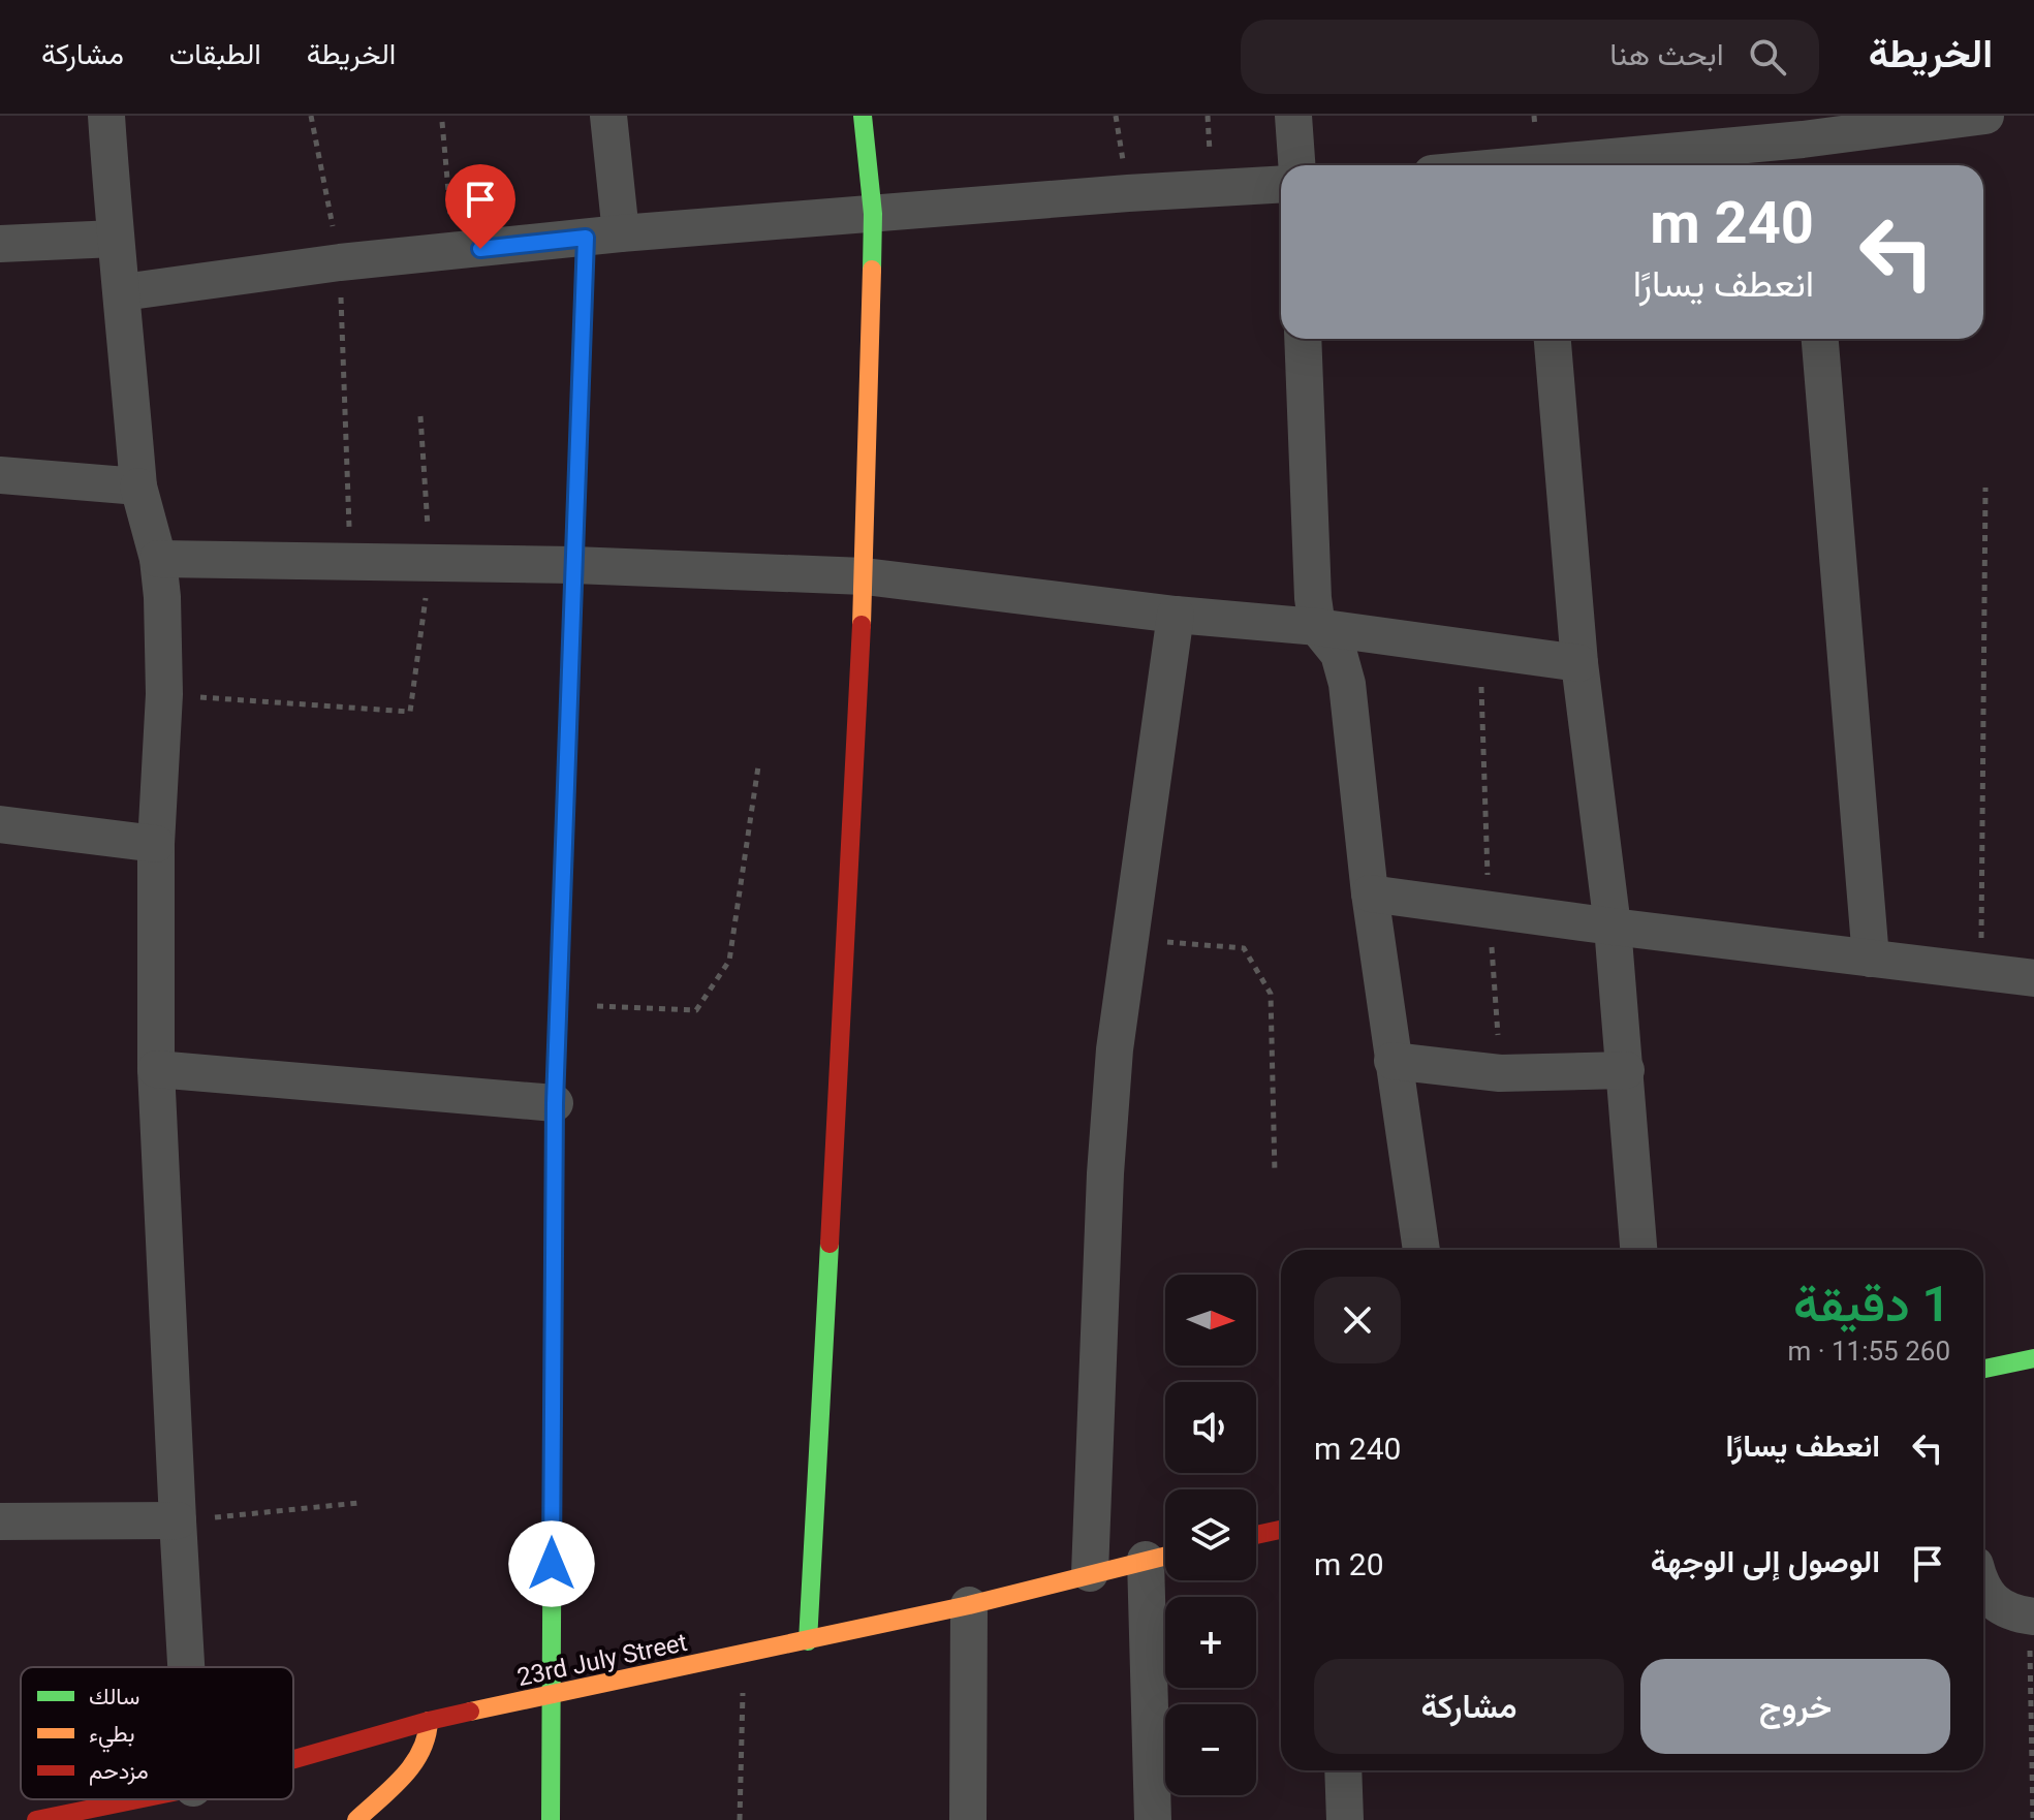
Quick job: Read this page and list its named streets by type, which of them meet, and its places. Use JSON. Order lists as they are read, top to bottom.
{
  "streets": {
    "street": ["23rd July Street"]
  },
  "legend": ["سالك", "بطيء", "مزدحم"],
  "north": "right",
  "page": {
    "header": "الخريطة",
    "search": "ابحث هنا",
    "nav": ["الخريطة", "الطبقات", "مشاركة"],
    "turn": ["240 m", "انعطف يسارًا"],
    "heading": ["1 دقيقة", "260 m · 11:55"],
    "map_buttons": ["+", "−"],
    "list": [
      {
        "name": "انعطف يسارًا",
        "value": "240 m"
      },
      {
        "name": "الوصول إلى الوجهة",
        "value": "20 m"
      }
    ],
    "buttons": ["خروج", "مشاركة"]
  }
}
